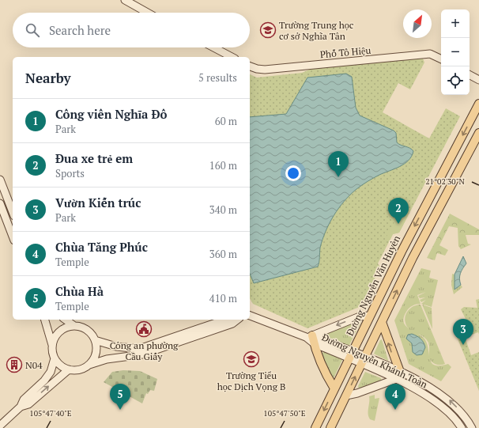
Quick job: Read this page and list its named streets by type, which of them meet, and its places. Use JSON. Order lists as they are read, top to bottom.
{
  "streets": {
    "main road": ["Phố Tô Hiệu", "Đường Nguyễn Văn Huyên", "Đường Nguyễn Khánh Toàn"]
  },
  "crossings": [
    ["Đường Nguyễn Văn Huyên", "Đường Nguyễn Khánh Toàn"]
  ],
  "places": {
    "school or university": ["Trường Trung học cơ sở Nghĩa Tân", "Trường Tiểu học Dịch Vọng B"],
    "public building": ["Công an phường Cầu Giấy"],
    "building": ["N04"]
  },
  "north": "top right",
  "page": {
    "map_buttons": ["+", "−"],
    "search": "Search here",
    "heading": ["Nearby", "5 results"],
    "list": [
      {
        "mark": "1",
        "name": "Công viên Nghĩa Đô",
        "note": "Park",
        "value": "60 m"
      },
      {
        "mark": "2",
        "name": "Đua xe trẻ em",
        "note": "Sports",
        "value": "160 m"
      },
      {
        "mark": "3",
        "name": "Vườn Kiến trúc",
        "note": "Park",
        "value": "340 m"
      },
      {
        "mark": "4",
        "name": "Chùa Tăng Phúc",
        "note": "Temple",
        "value": "360 m"
      },
      {
        "mark": "5",
        "name": "Chùa Hà",
        "note": "Temple",
        "value": "410 m"
      }
    ],
    "pins": [
      "1",
      "2",
      "3",
      "4",
      "5"
    ]
  },
  "coordinates": ["21°02'30\"N", "105°47'40\"E", "105°47'50\"E"]
}
